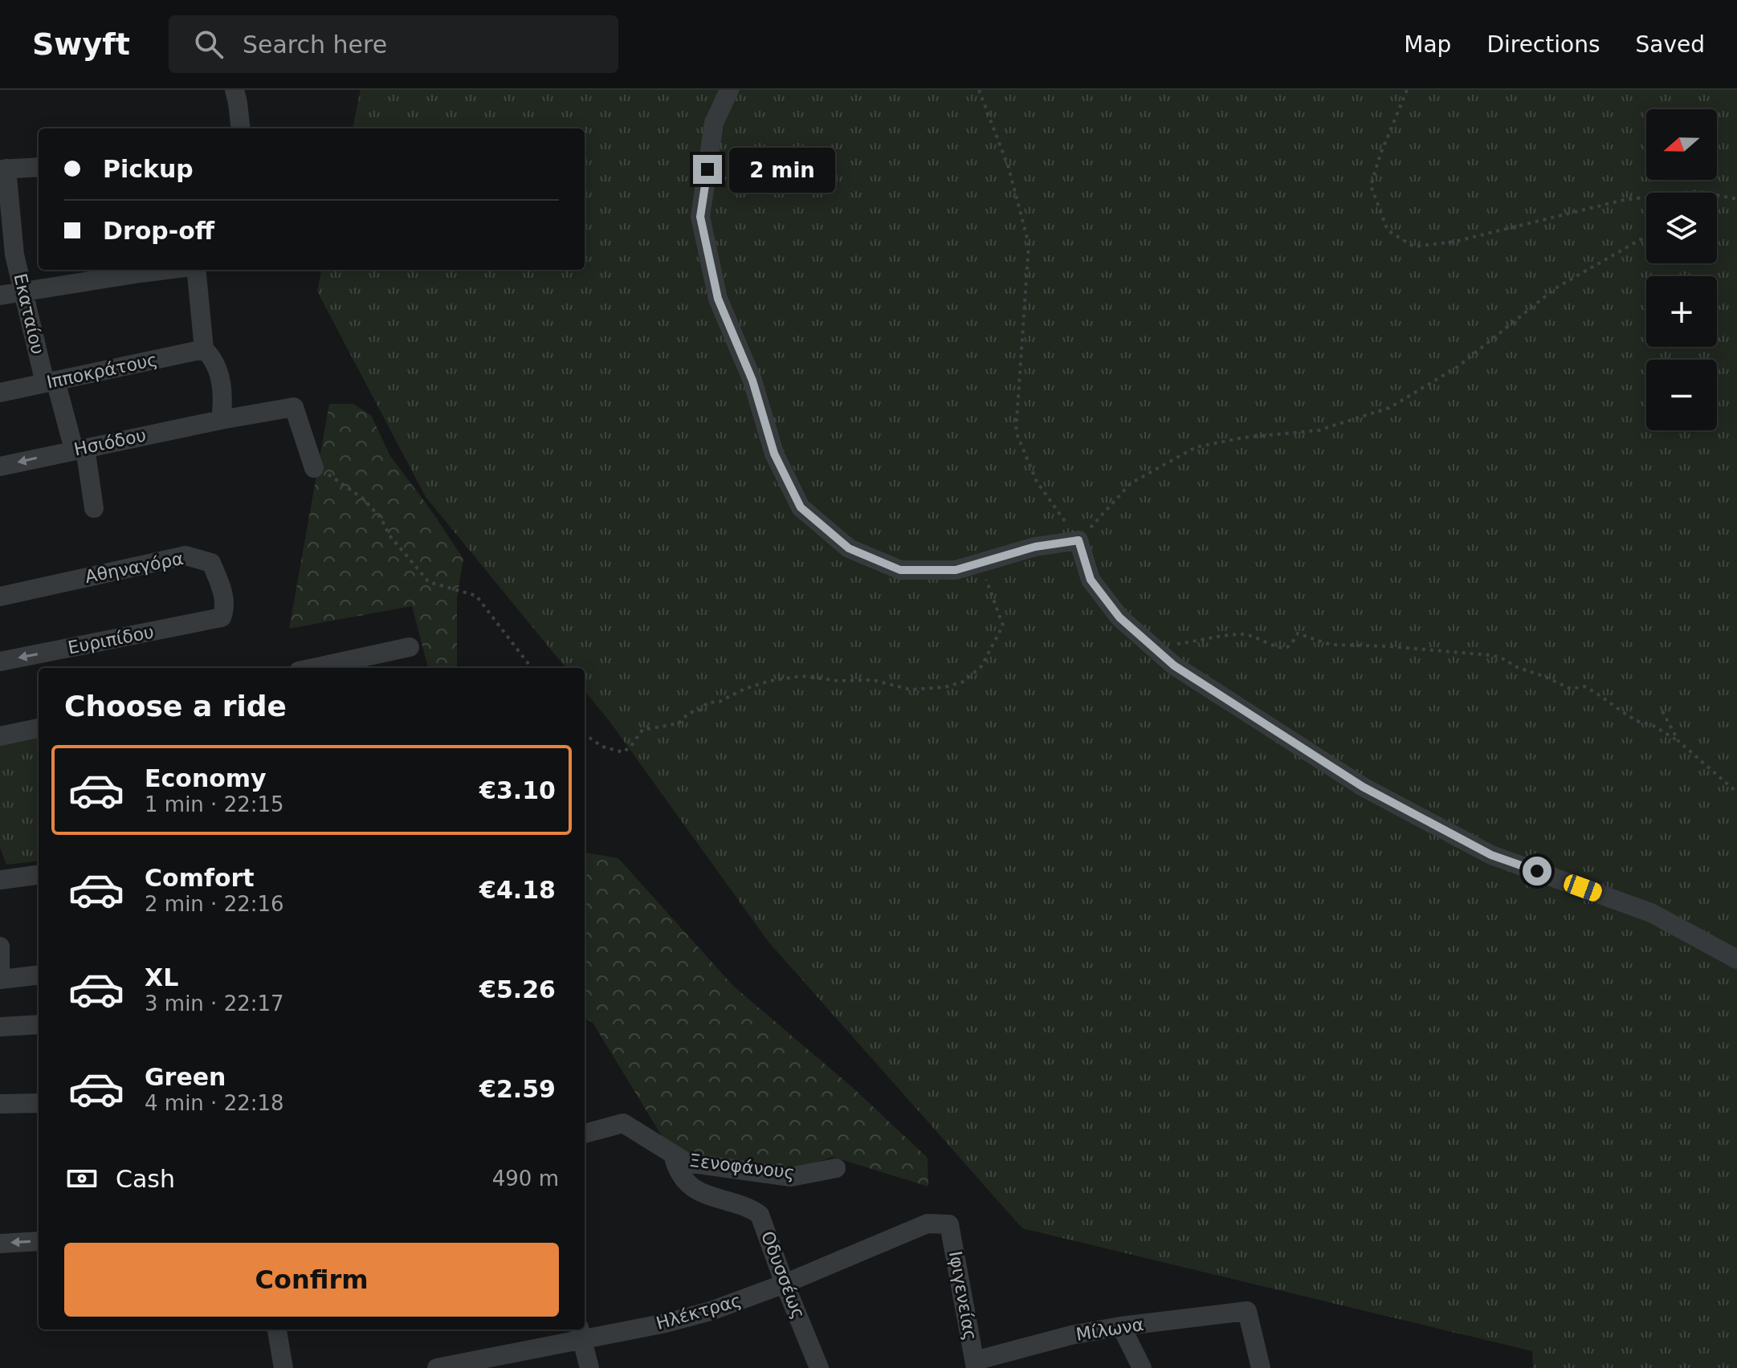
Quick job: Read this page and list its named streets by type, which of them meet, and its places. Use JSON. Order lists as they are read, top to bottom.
{
  "streets": {
    "street": [
      "Εκαταίου",
      "Ιπποκράτους",
      "Ησιόδου",
      "Αθηναγόρα",
      "Ευριπίδου",
      "Ξενοφάνους",
      "Οδυσσέως",
      "Ιφιγενείας",
      "Ηλέκτρας",
      "Μίλωνα"
    ]
  },
  "crossings": [
    ["Εκαταίου", "Ιπποκράτους"],
    ["Εκαταίου", "Ησιόδου"],
    ["Αθηναγόρα", "Ευριπίδου"],
    ["Ξενοφάνους", "Οδυσσέως"],
    ["Οδυσσέως", "Ηλέκτρας"],
    ["Ιφιγενείας", "Ηλέκτρας"],
    ["Ιφιγενείας", "Μίλωνα"]
  ],
  "one_way": ["Ευριπίδου"],
  "north": "left",
  "page": {
    "header": "Swyft",
    "search": "Search here",
    "nav": ["Map", "Directions", "Saved"],
    "map_buttons": ["+", "−"],
    "banner": ["Pickup", "Drop-off"],
    "bubble": "2 min",
    "heading": "Choose a ride",
    "list": [
      {
        "name": "Economy",
        "note": "1 min · 22:15",
        "value": "€3.10"
      },
      {
        "name": "Comfort",
        "note": "2 min · 22:16",
        "value": "€4.18"
      },
      {
        "name": "XL",
        "note": "3 min · 22:17",
        "value": "€5.26"
      },
      {
        "name": "Green",
        "note": "4 min · 22:18",
        "value": "€2.59"
      }
    ],
    "pay": ["Cash", "490 m"],
    "buttons": "Confirm"
  }
}
